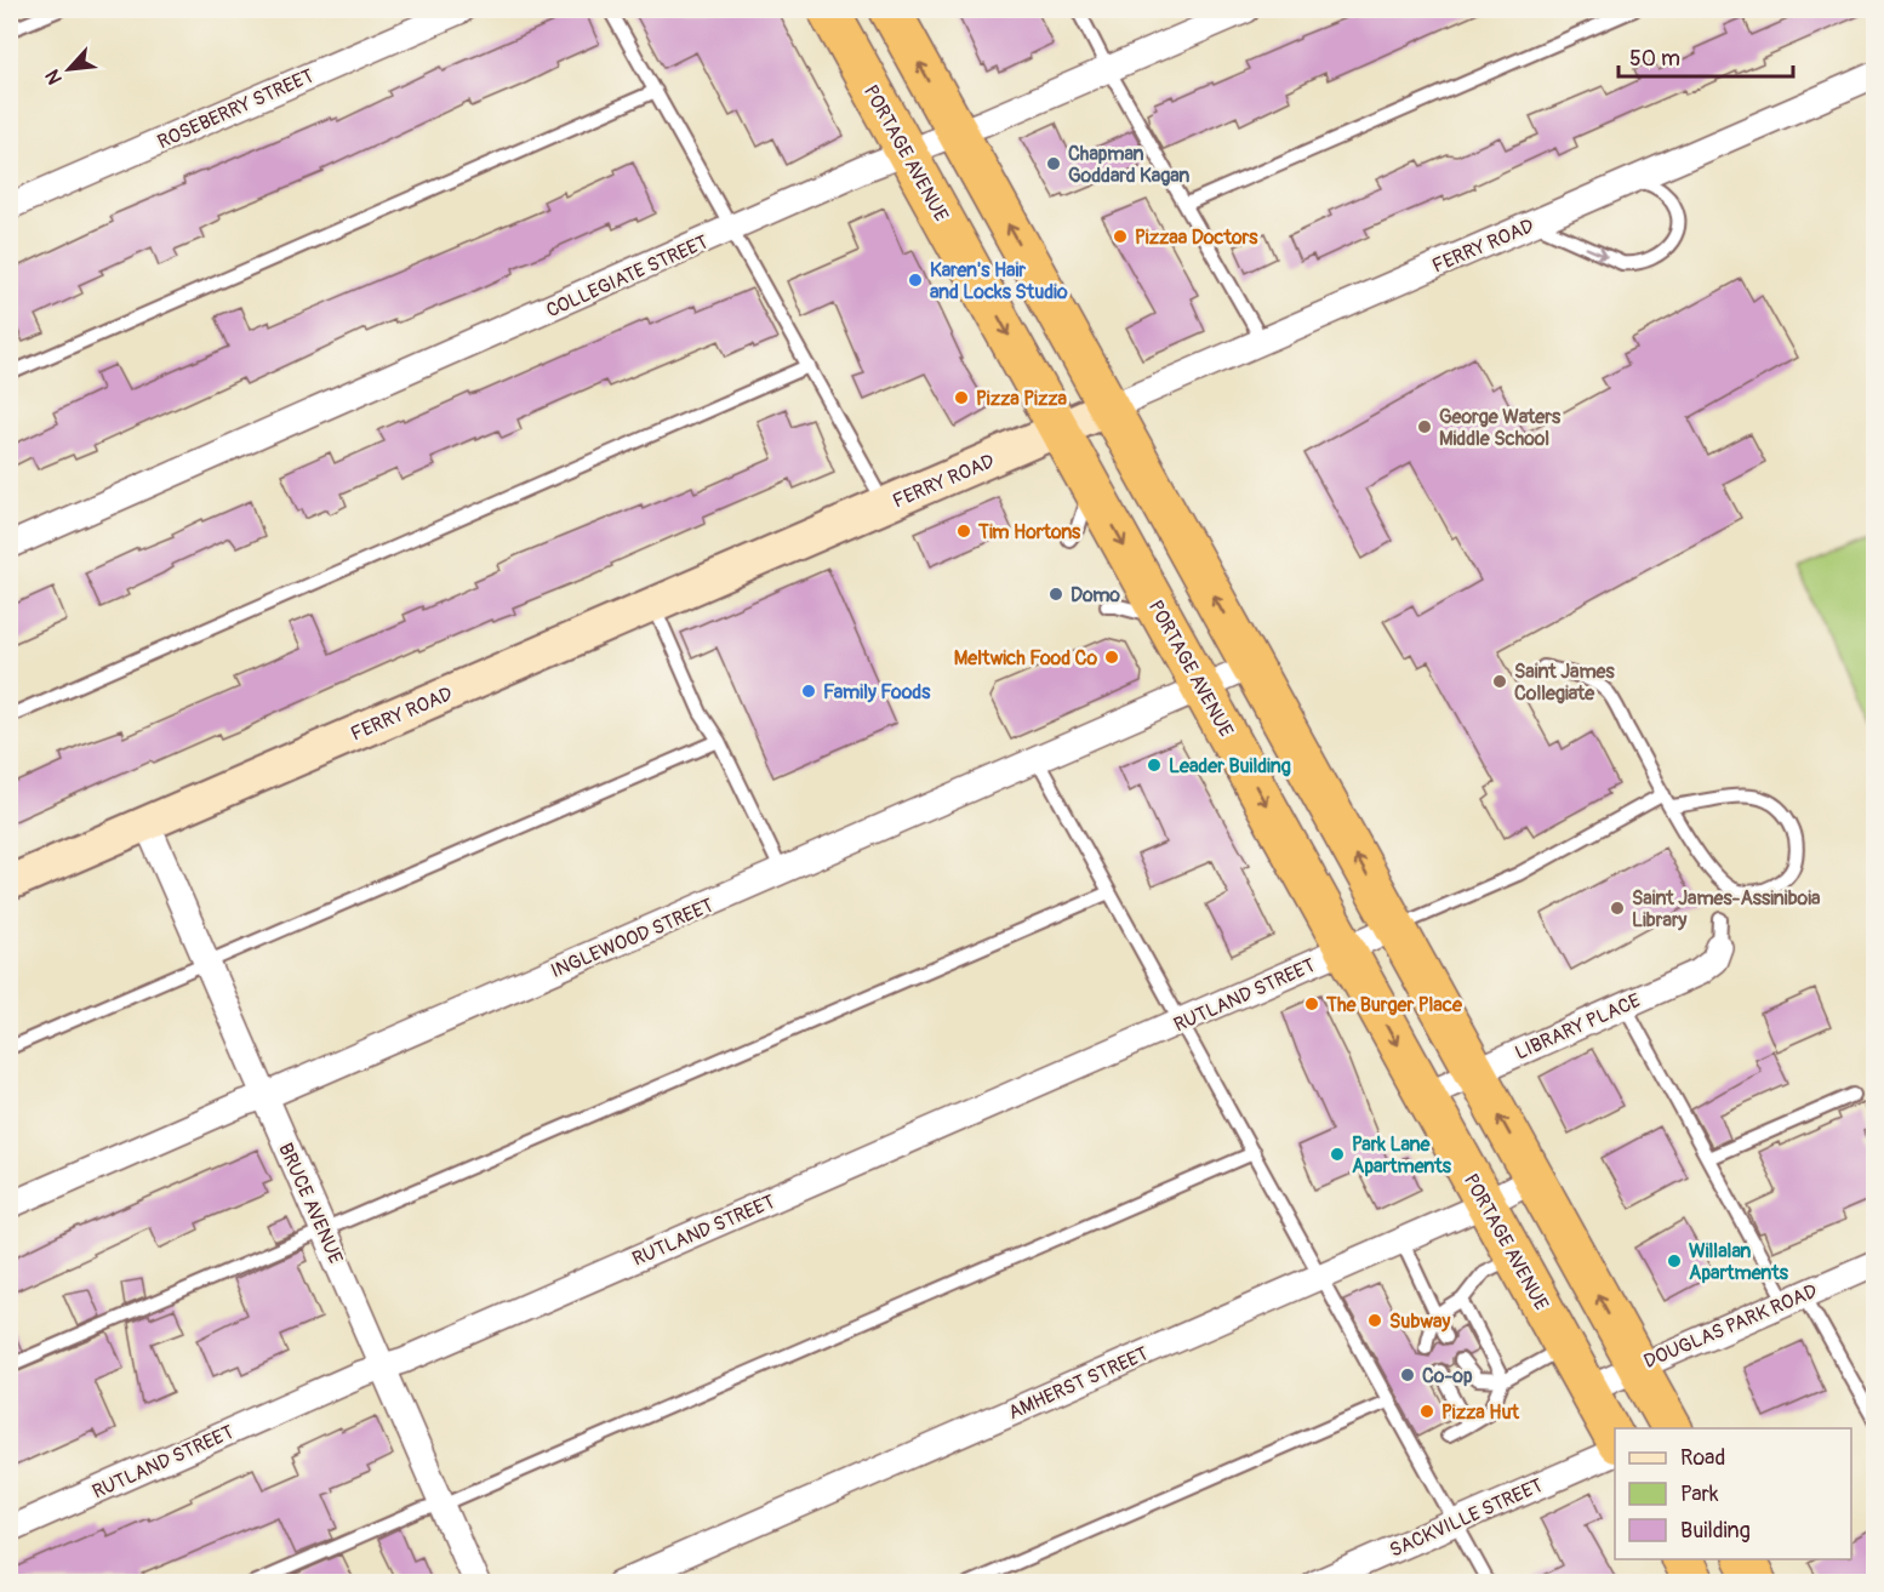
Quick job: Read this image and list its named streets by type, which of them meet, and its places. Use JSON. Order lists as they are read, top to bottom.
{
  "streets": {
    "highway": ["PORTAGE AVENUE"],
    "main road": ["FERRY ROAD"],
    "street": [
      "ROSEBERRY STREET",
      "COLLEGIATE STREET",
      "INGLEWOOD STREET",
      "RUTLAND STREET",
      "LIBRARY PLACE",
      "BRUCE AVENUE",
      "DOUGLAS PARK ROAD",
      "AMHERST STREET",
      "SACKVILLE STREET"
    ]
  },
  "crossings": [
    ["PORTAGE AVENUE", "FERRY ROAD"],
    ["PORTAGE AVENUE", "COLLEGIATE STREET"],
    ["PORTAGE AVENUE", "INGLEWOOD STREET"],
    ["PORTAGE AVENUE", "RUTLAND STREET"],
    ["PORTAGE AVENUE", "LIBRARY PLACE"],
    ["PORTAGE AVENUE", "DOUGLAS PARK ROAD"],
    ["PORTAGE AVENUE", "AMHERST STREET"],
    ["FERRY ROAD", "BRUCE AVENUE"],
    ["INGLEWOOD STREET", "BRUCE AVENUE"],
    ["RUTLAND STREET", "BRUCE AVENUE"]
  ],
  "places": [
    "Chapman Goddard Kagan",
    "Pizzaa Doctors",
    "Karen's Hair and Locks Studio",
    "Pizza Pizza",
    "George Waters Middle School",
    "Tim Hortons",
    "Domo",
    "Meltwich Food Co",
    "Saint James Collegiate",
    "Family Foods",
    "Leader Building",
    "Saint James-Assiniboia Library",
    "The Burger Place",
    "Park Lane Apartments",
    "Willalan Apartments",
    "Subway",
    "Co-op",
    "Pizza Hut"
  ],
  "legend": ["Road", "Park", "Building"],
  "scale_bar": "50 m",
  "north": "bottom left"
}
